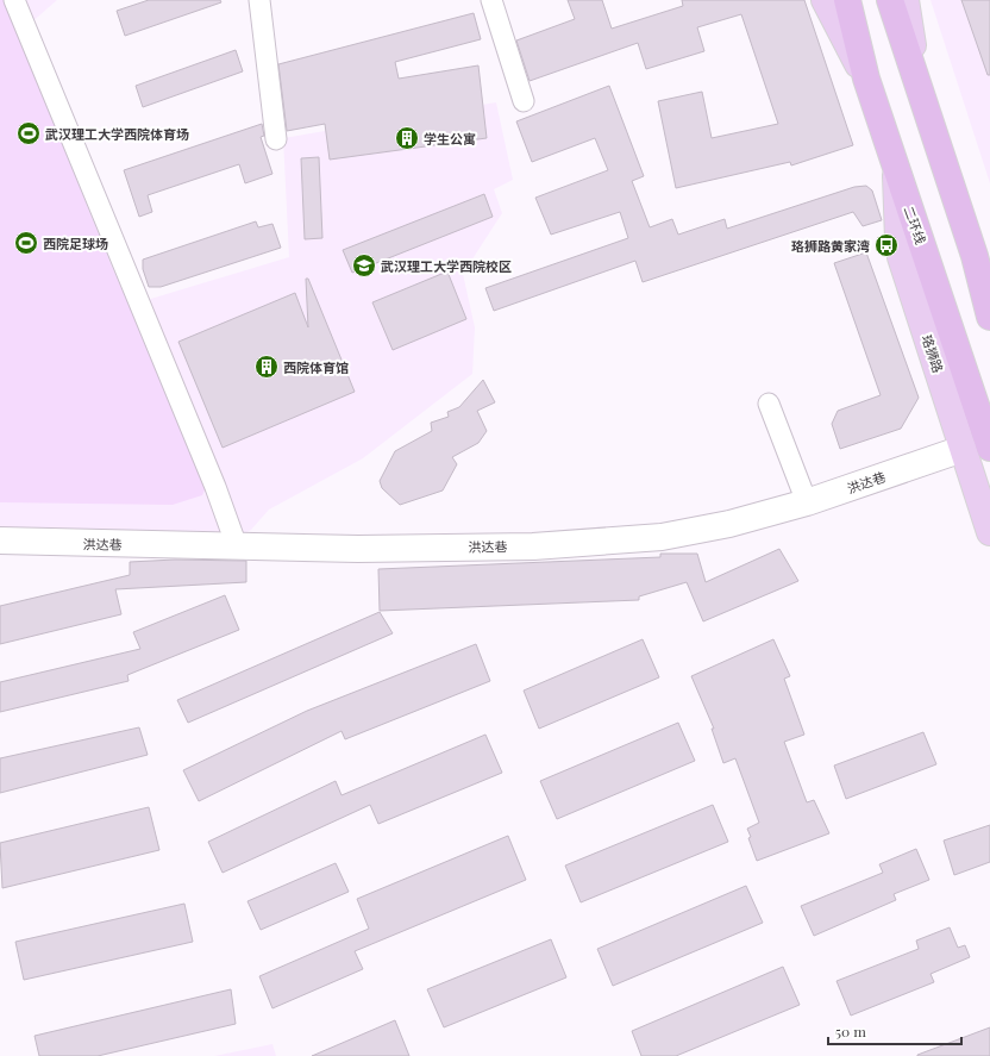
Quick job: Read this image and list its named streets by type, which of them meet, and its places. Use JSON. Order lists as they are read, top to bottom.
{
  "streets": {
    "highway": ["二环线"],
    "main road": ["珞狮路"],
    "street": ["洪达巷"]
  },
  "crossings": [
    ["二环线", "珞狮路"],
    ["珞狮路", "洪达巷"]
  ],
  "places": {
    "sports": ["武汉理工大学西院体育场", "西院足球场"],
    "building": ["学生公寓", "西院体育馆"],
    "bus stop": ["珞狮路黄家湾"],
    "school or university": ["武汉理工大学西院校区"]
  },
  "scale_bar": "50 m"
}
